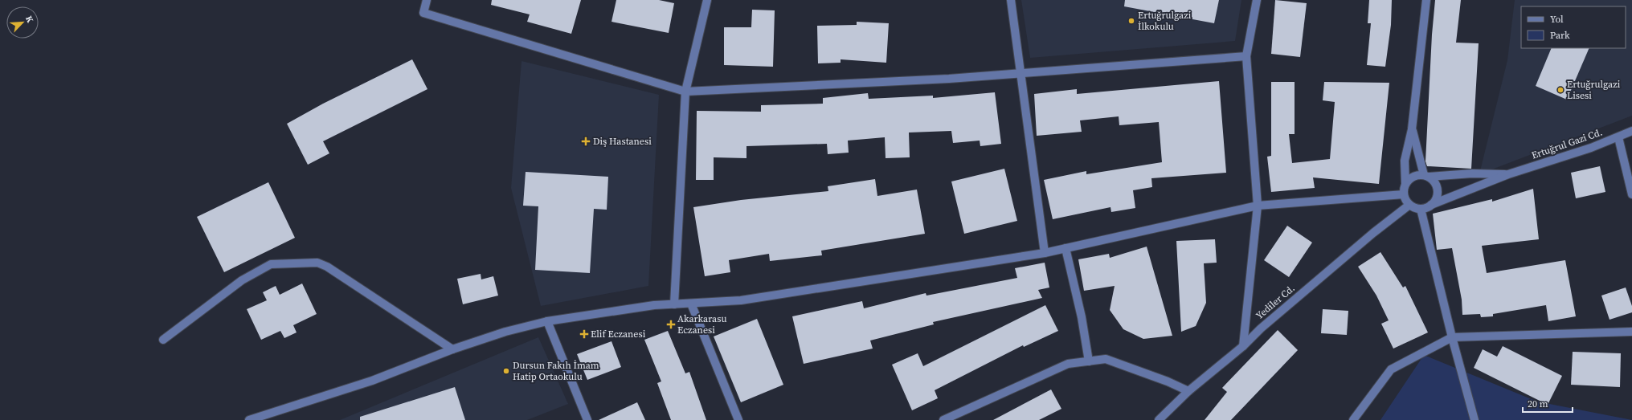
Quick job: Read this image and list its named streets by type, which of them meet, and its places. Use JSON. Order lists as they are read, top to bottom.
{
  "streets": {
    "street": ["Ertuğrul Gazi Cd.", "Yediler Cd."]
  },
  "crossings": [
    ["Ertuğrul Gazi Cd.", "Yediler Cd."]
  ],
  "places": {
    "other": ["Ertuğrulgazi İlkokulu", "Ertuğrulgazi Lisesi", "Dursun Fakıh İmam Hatip Ortaokulu"],
    "health": ["Diş Hastanesi", "Akarkarasu Eczanesi", "Elif Eczanesi"]
  },
  "legend": ["Yol", "Park"],
  "scale_bar": "20 m",
  "north": "top right"
}
